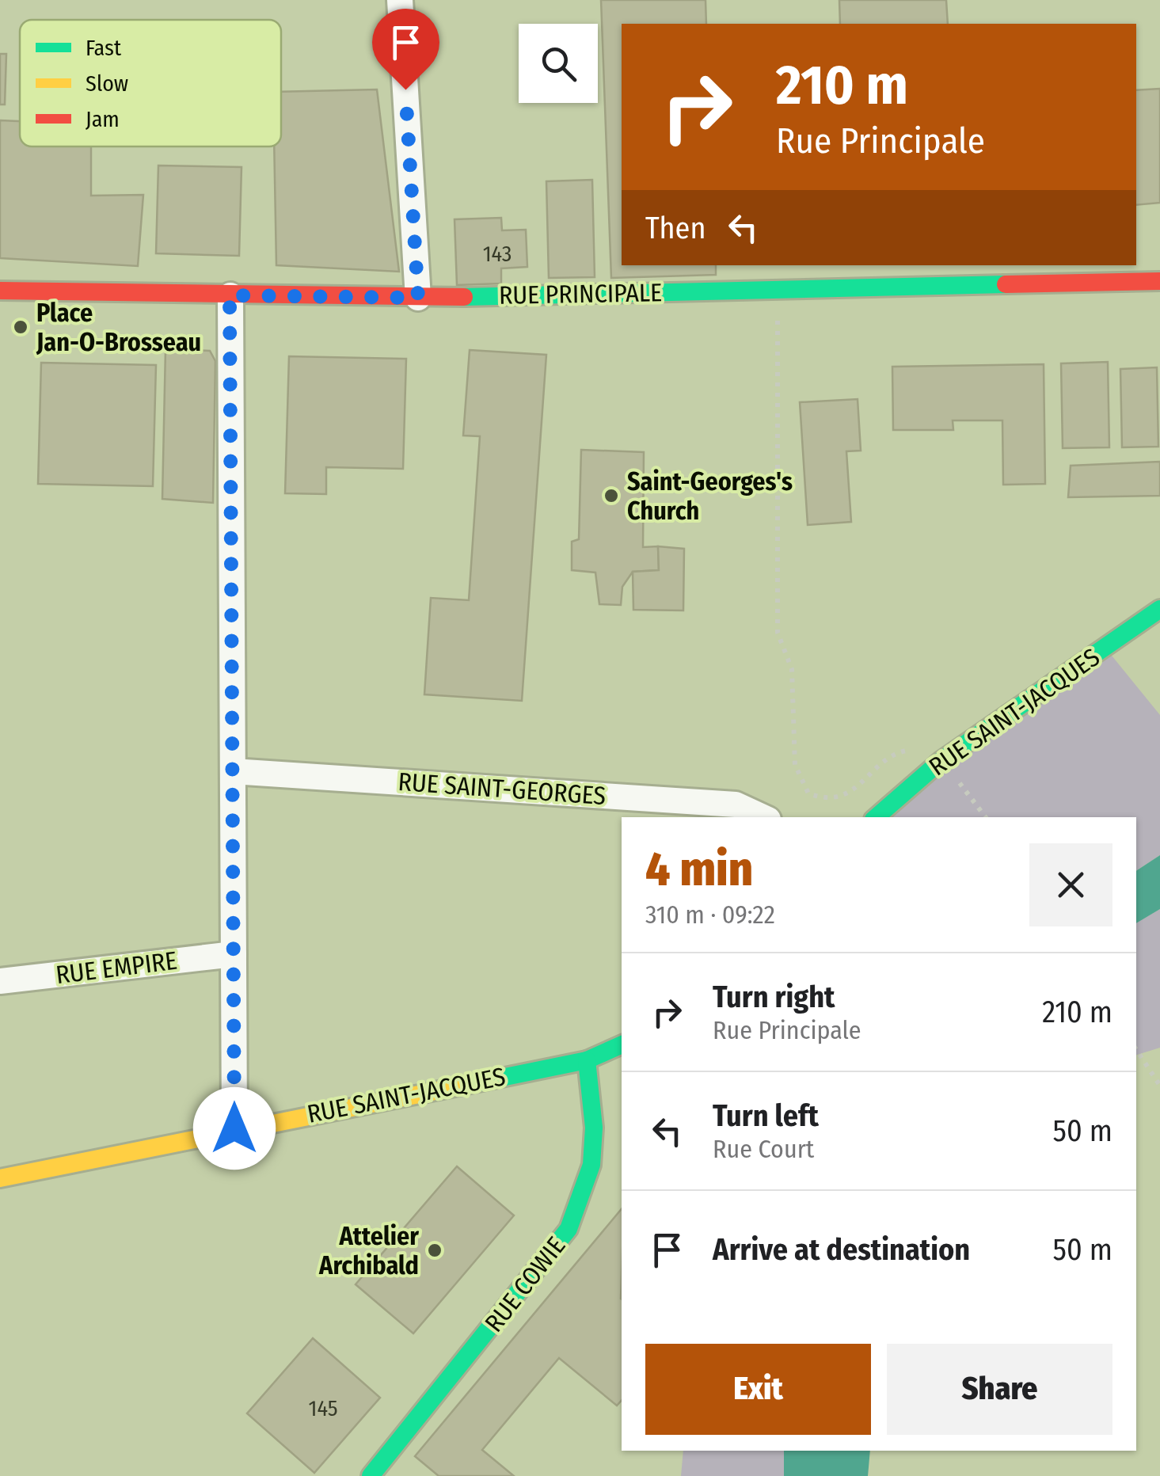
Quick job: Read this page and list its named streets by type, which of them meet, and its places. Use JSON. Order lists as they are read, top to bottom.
{
  "streets": {
    "main road": ["RUE PRINCIPALE", "RUE SAINT-JACQUES", "RUE COWIE"],
    "street": ["RUE SAINT-GEORGES", "RUE EMPIRE"]
  },
  "crossings": [
    ["RUE SAINT-JACQUES", "RUE COWIE"]
  ],
  "places": ["Place Jan-O-Brosseau", "Saint-Georges's Church", "Attelier Archibald"],
  "house_numbers": ["143", "145"],
  "legend": ["Fast", "Slow", "Jam"],
  "page": {
    "turn": ["210 m", "Rue Principale"],
    "then": "Then",
    "heading": ["4 min", "310 m · 09:22"],
    "list": [
      {
        "name": "Turn right",
        "note": "Rue Principale",
        "value": "210 m"
      },
      {
        "name": "Turn left",
        "note": "Rue Court",
        "value": "50 m"
      },
      {
        "name": "Arrive at destination",
        "value": "50 m"
      }
    ],
    "buttons": ["Exit", "Share"]
  }
}
